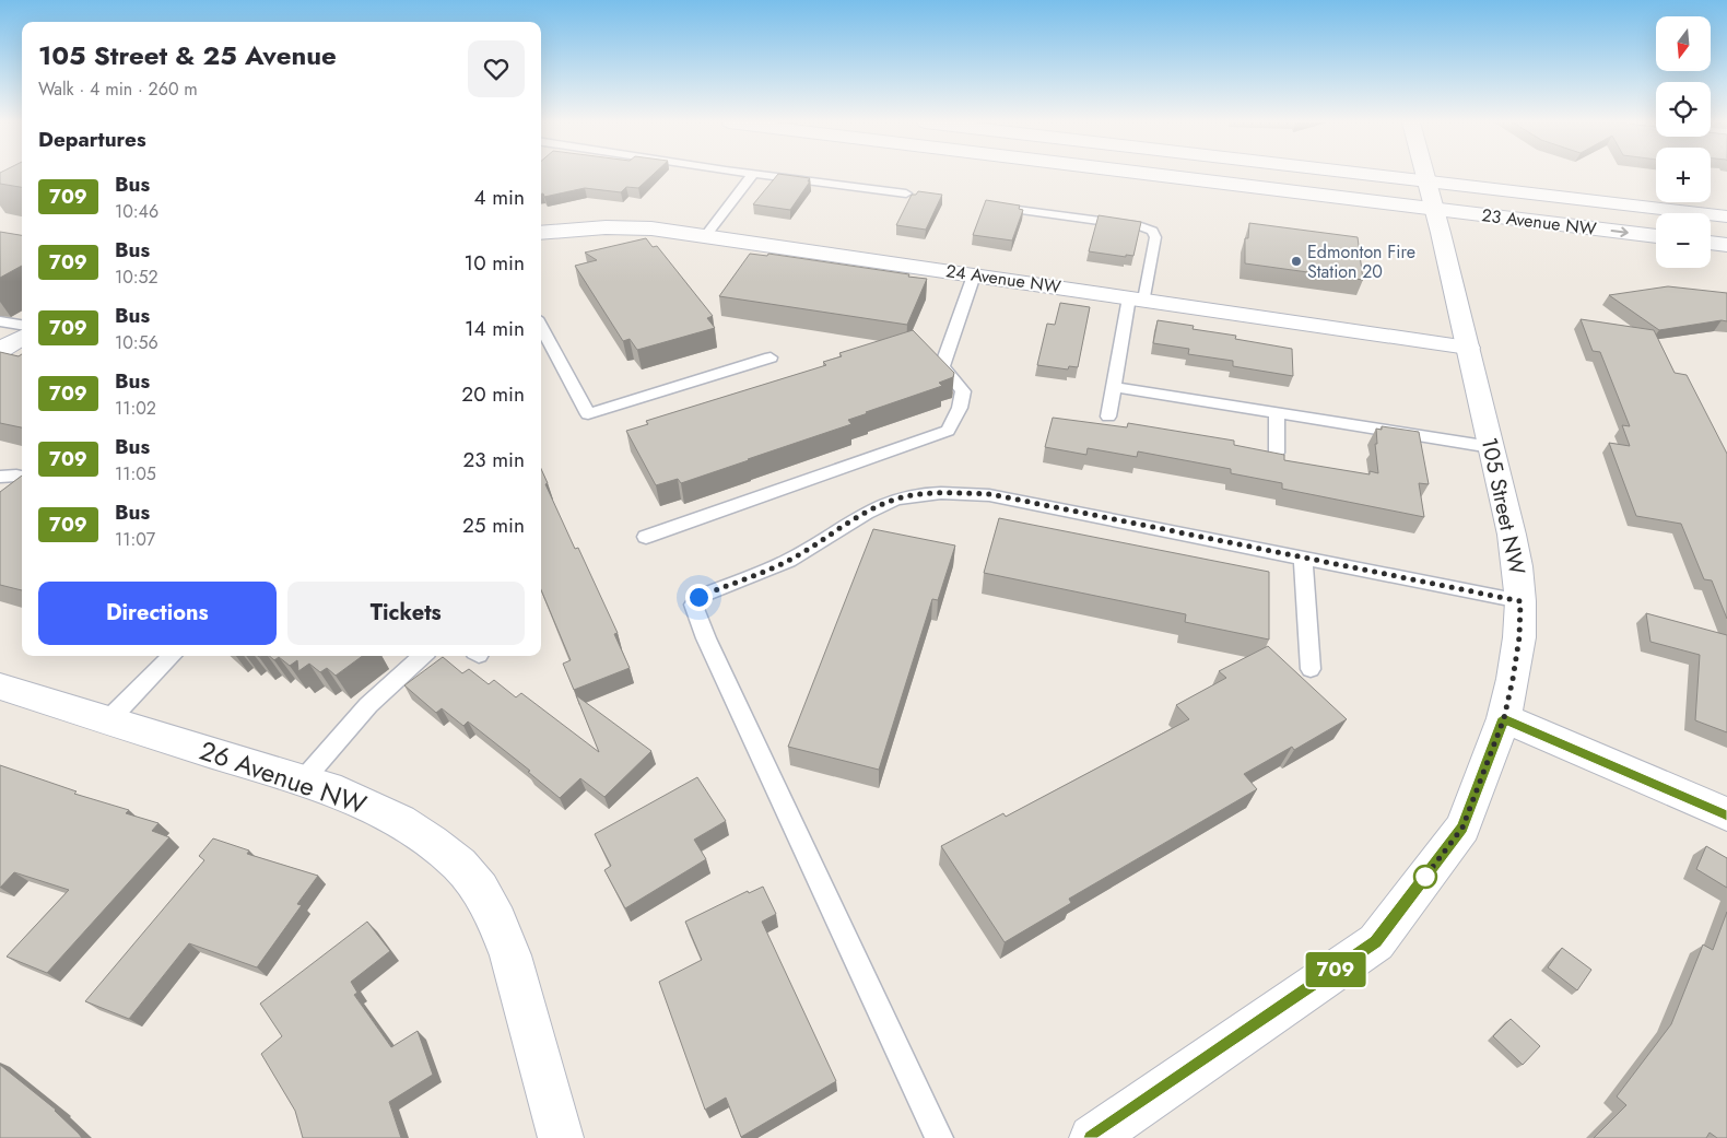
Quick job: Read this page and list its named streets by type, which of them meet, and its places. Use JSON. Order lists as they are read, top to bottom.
{
  "streets": {
    "street": [
      "23 Avenue NW",
      "24 Avenue NW",
      "105 Street NW",
      "26 Avenue NW"
    ]
  },
  "crossings": [
    ["23 Avenue NW", "105 Street NW"],
    ["24 Avenue NW", "105 Street NW"]
  ],
  "places": ["Edmonton Fire Station 20"],
  "lines": ["bus line 709"],
  "north": "bottom",
  "page": {
    "on_map": "709",
    "map_buttons": ["+", "−"],
    "heading": [
      ["105 Street & 25 Avenue", "Walk · 4 min · 260 m"],
      "Departures"
    ],
    "list": [
      {
        "mark": "709",
        "name": "Bus",
        "note": "10:46",
        "value": "4 min"
      },
      {
        "mark": "709",
        "name": "Bus",
        "note": "10:52",
        "value": "10 min"
      },
      {
        "mark": "709",
        "name": "Bus",
        "note": "10:56",
        "value": "14 min"
      },
      {
        "mark": "709",
        "name": "Bus",
        "note": "11:02",
        "value": "20 min"
      },
      {
        "mark": "709",
        "name": "Bus",
        "note": "11:05",
        "value": "23 min"
      },
      {
        "mark": "709",
        "name": "Bus",
        "note": "11:07",
        "value": "25 min"
      }
    ],
    "buttons": ["Directions", "Tickets"]
  }
}
